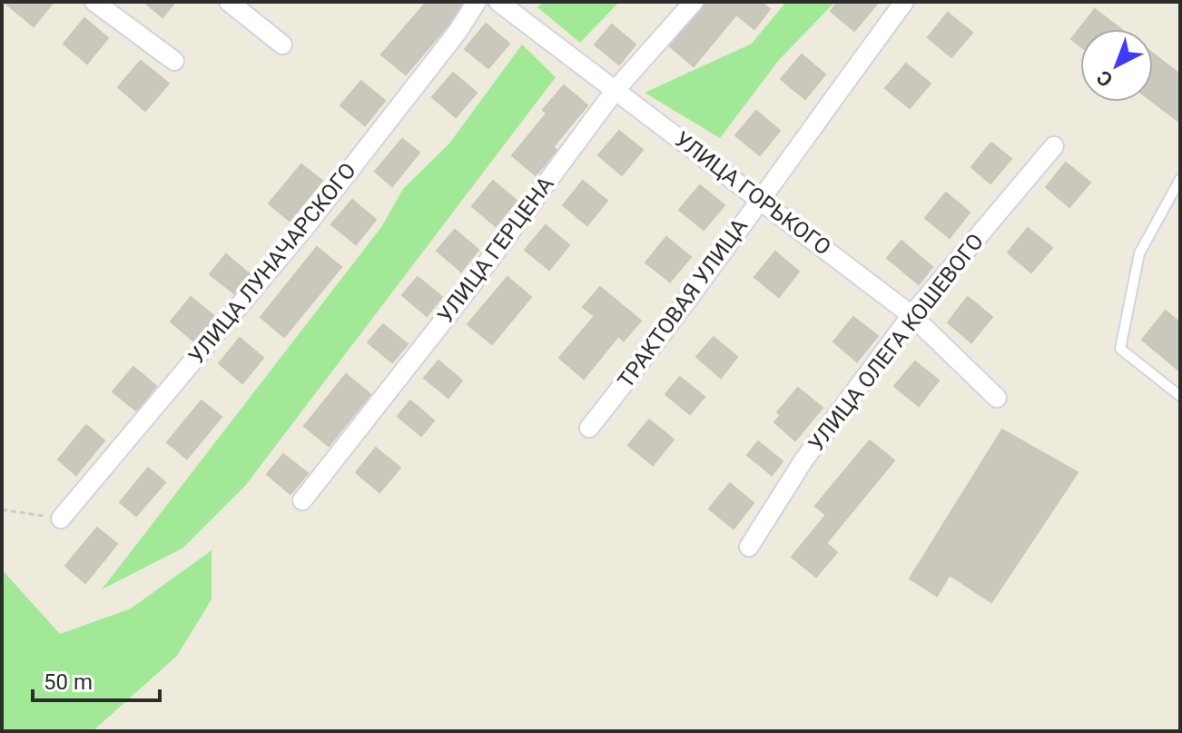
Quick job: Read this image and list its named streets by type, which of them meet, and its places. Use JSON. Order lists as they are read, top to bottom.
{
  "streets": {
    "street": [
      "УЛИЦА ГОРЬКОГО",
      "УЛИЦА ГЕРЦЕНА",
      "УЛИЦА ЛУНАЧАРСКОГО",
      "ТРАКТОВАЯ УЛИЦА",
      "УЛИЦА ОЛЕГА КОШЕВОГО"
    ]
  },
  "crossings": [
    ["УЛИЦА ГОРЬКОГО", "УЛИЦА ГЕРЦЕНА"],
    ["УЛИЦА ГОРЬКОГО", "ТРАКТОВАЯ УЛИЦА"],
    ["УЛИЦА ГОРЬКОГО", "УЛИЦА ОЛЕГА КОШЕВОГО"]
  ],
  "scale_bar": "50 m",
  "north": "bottom left"
}
